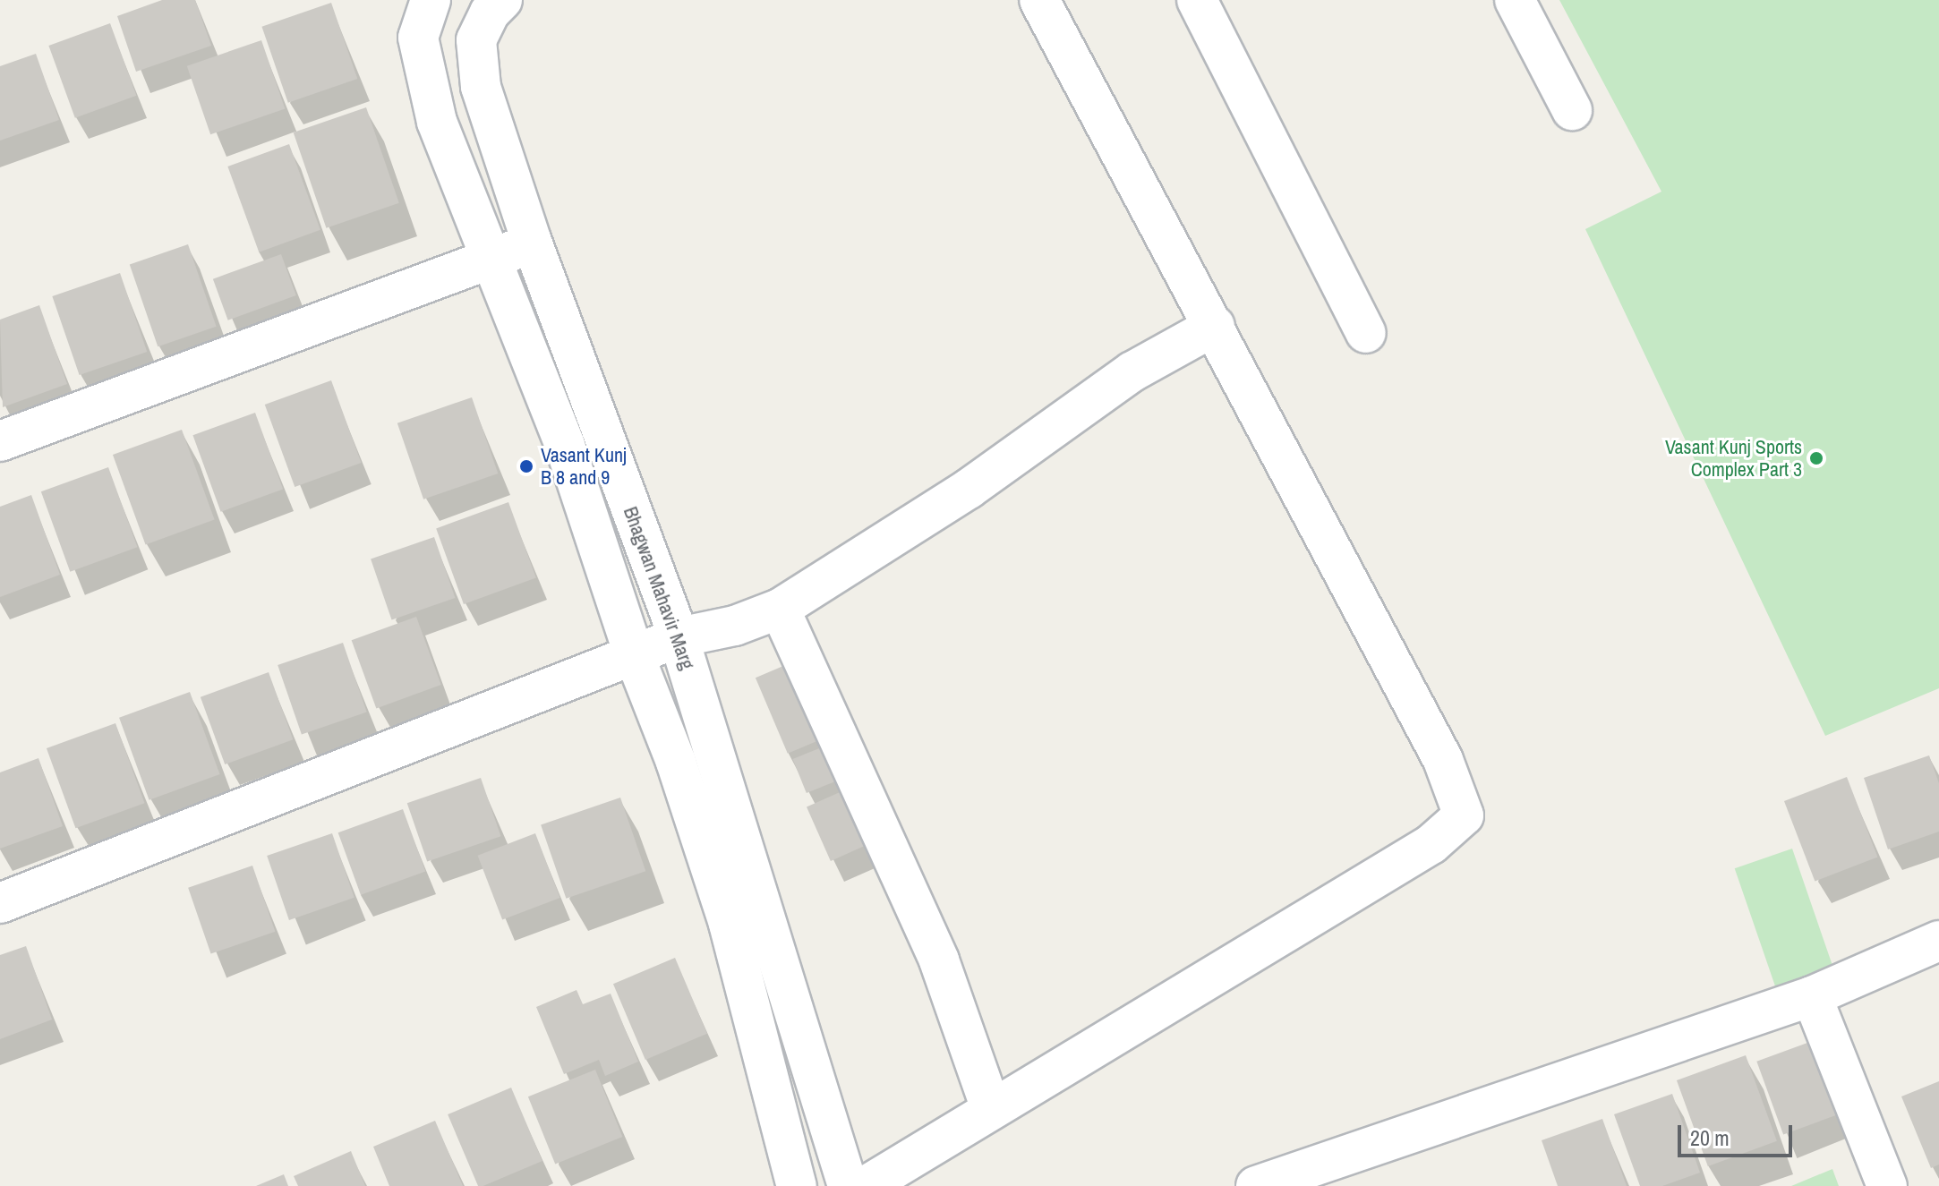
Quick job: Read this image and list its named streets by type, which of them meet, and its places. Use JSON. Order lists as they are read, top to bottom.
{
  "streets": {
    "street": ["Bhagwan Mahavir Marg"]
  },
  "places": ["Vasant Kunj Sports Complex Part 3", "Vasant Kunj B 8 and 9"],
  "scale_bar": "20 m"
}
